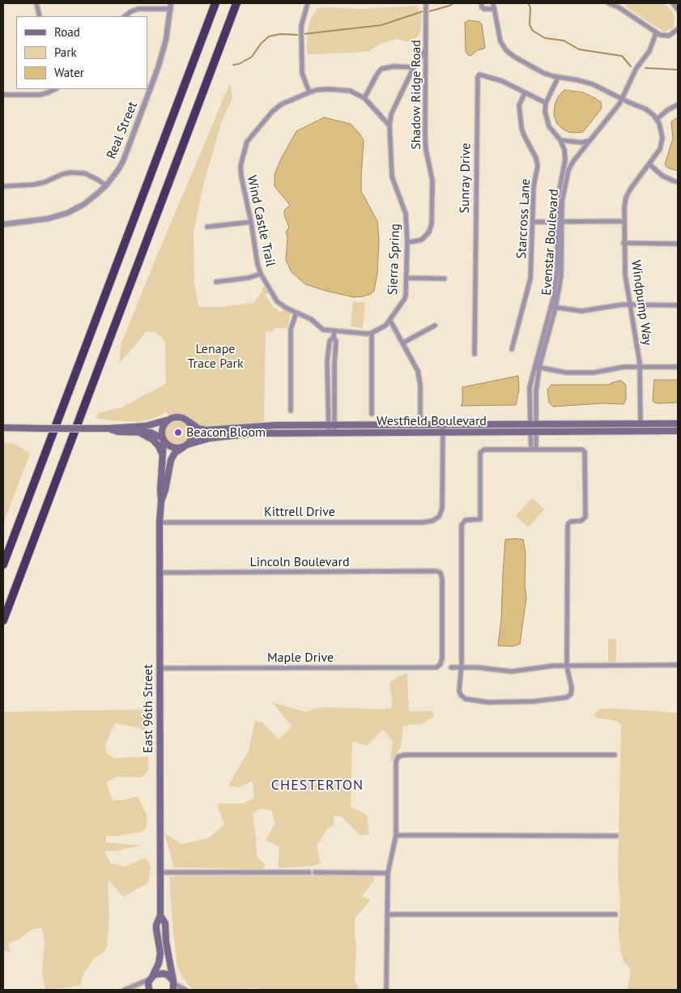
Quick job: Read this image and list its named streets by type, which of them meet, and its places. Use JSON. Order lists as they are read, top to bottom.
{
  "streets": {
    "main road": ["Westfield Boulevard", "East 96th Street"],
    "street": [
      "Shadow Ridge Road",
      "Real Street",
      "Sunray Drive",
      "Starcross Lane",
      "Wind Castle Trail",
      "Evenstar Boulevard",
      "Sierra Spring",
      "Windpump Way",
      "Kittrell Drive",
      "Lincoln Boulevard",
      "Maple Drive"
    ]
  },
  "crossings": [
    ["Shadow Ridge Road", "Sierra Spring"],
    ["Sunray Drive", "Starcross Lane"],
    ["Sunray Drive", "Evenstar Boulevard"],
    ["Evenstar Boulevard", "Westfield Boulevard"],
    ["Windpump Way", "Westfield Boulevard"],
    ["Westfield Boulevard", "Kittrell Drive"],
    ["Westfield Boulevard", "East 96th Street"],
    ["Kittrell Drive", "East 96th Street"],
    ["Lincoln Boulevard", "Maple Drive"],
    ["Lincoln Boulevard", "East 96th Street"],
    ["Maple Drive", "East 96th Street"]
  ],
  "districts": ["CHESTERTON"],
  "parks": ["Lenape Trace Park"],
  "places": ["Beacon Bloom"],
  "legend": ["Road", "Park", "Water"]
}
